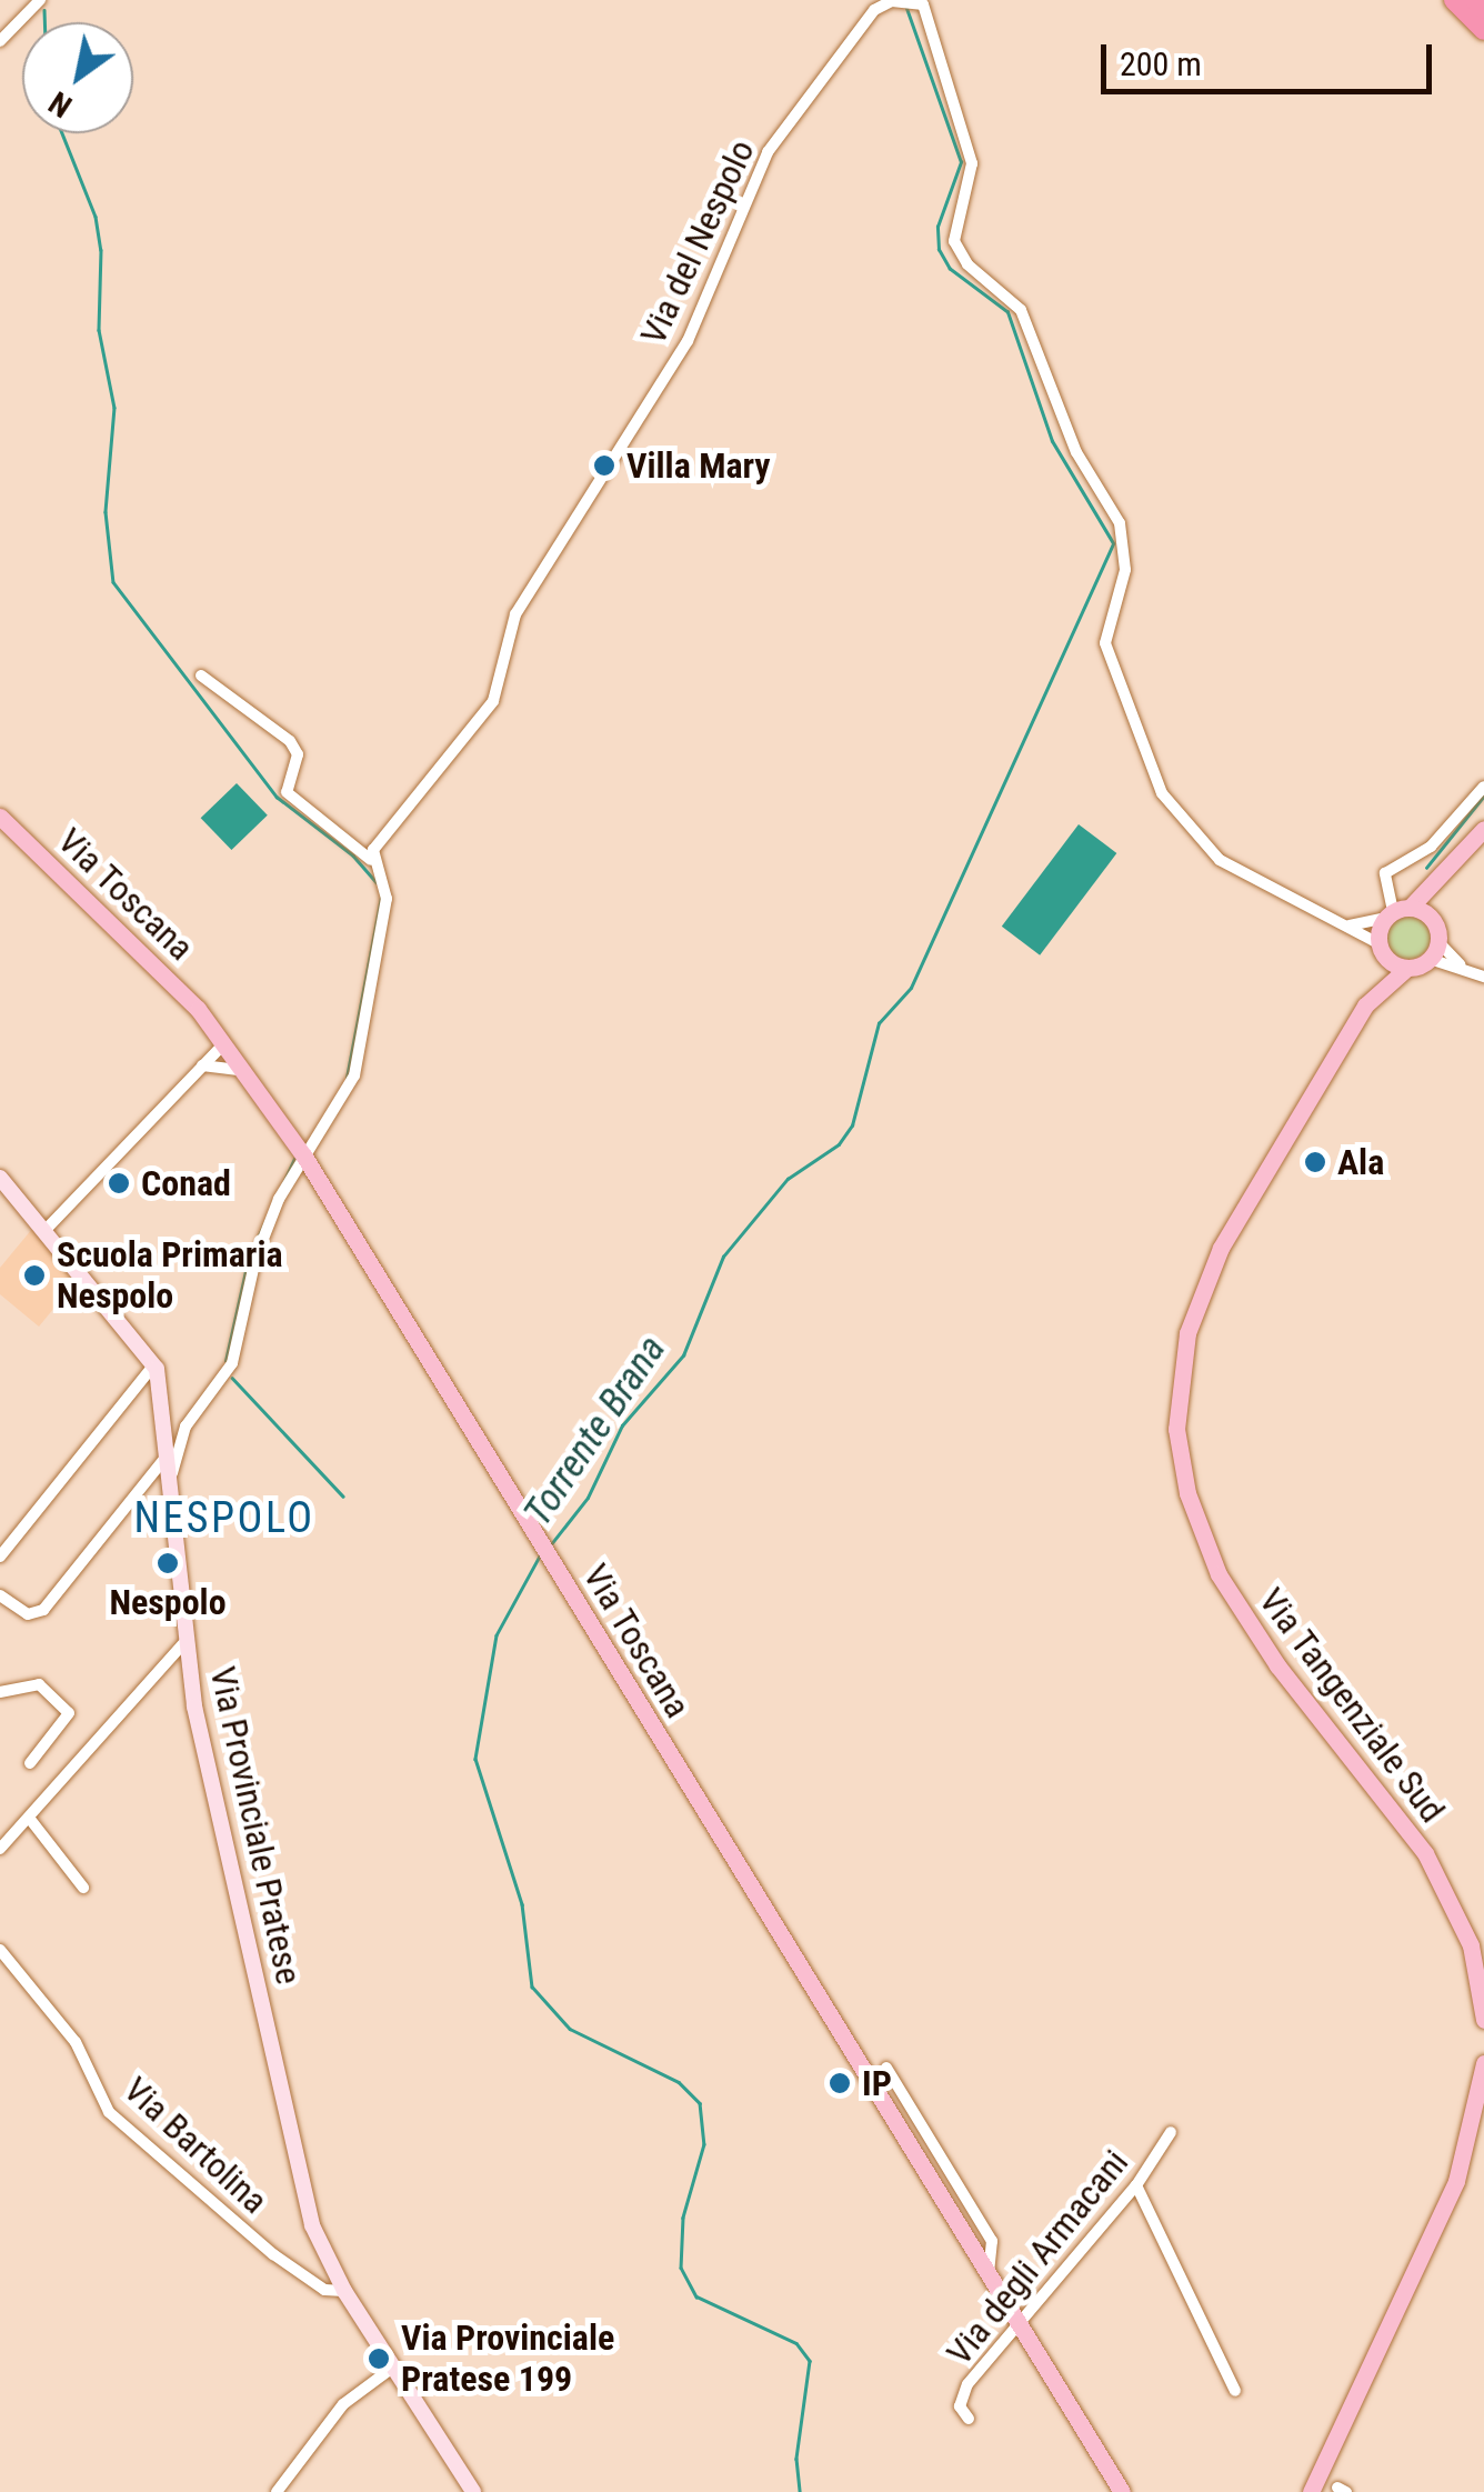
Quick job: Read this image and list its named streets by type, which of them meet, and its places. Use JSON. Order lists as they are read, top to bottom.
{
  "streets": {
    "main road": ["Via Toscana", "Via Tangenziale Sud"],
    "street": [
      "Via del Nespolo",
      "Via Provinciale Pratese",
      "Via Bartolina",
      "Via degli Armacani"
    ]
  },
  "crossings": [
    ["Via Toscana", "Via degli Armacani"],
    ["Via Provinciale Pratese", "Via Bartolina"]
  ],
  "districts": ["NESPOLO"],
  "water": ["Torrente Brana"],
  "places": [
    "Villa Mary",
    "Ala",
    "Conad",
    "Scuola Primaria Nespolo",
    "Nespolo",
    "IP",
    "Via Provinciale Pratese 199"
  ],
  "scale_bar": "200 m",
  "north": "bottom left"
}
